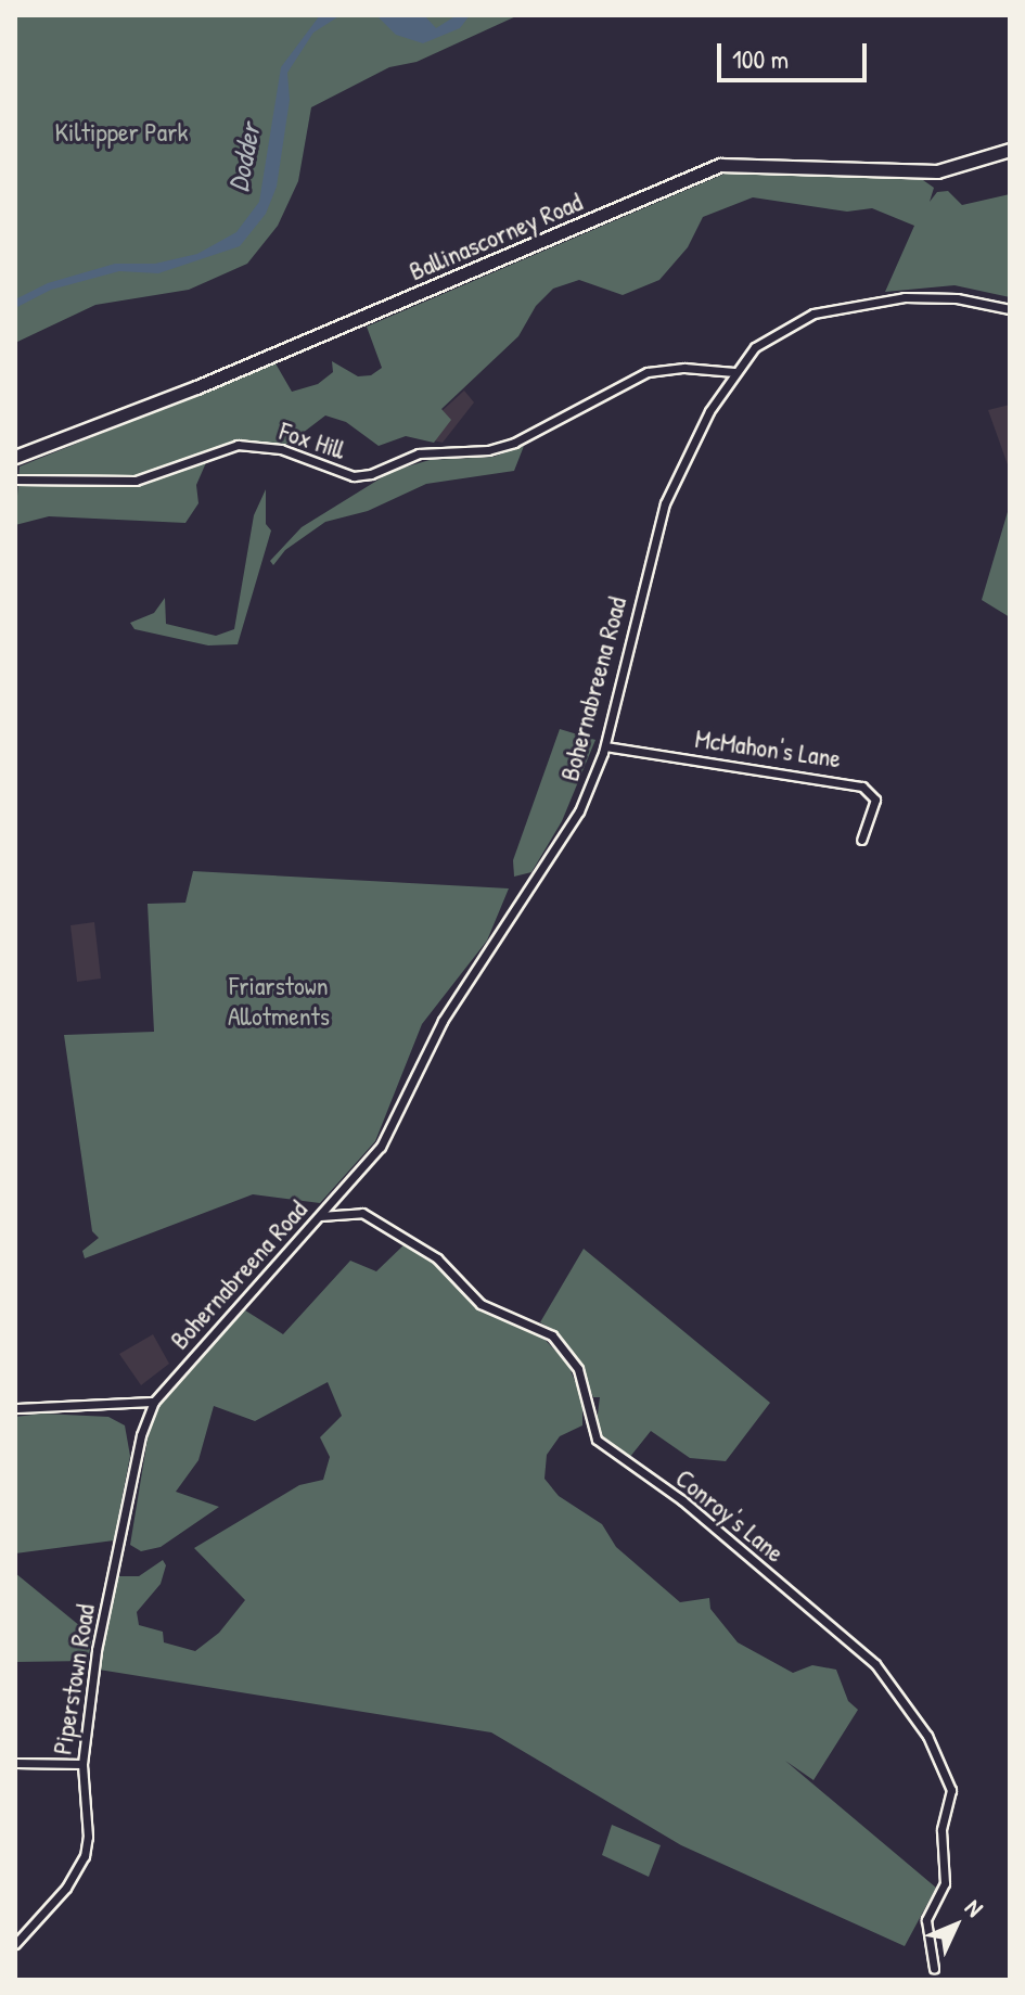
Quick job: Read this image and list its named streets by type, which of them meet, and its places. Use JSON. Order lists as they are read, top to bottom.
{
  "streets": {
    "main road": ["Ballinascorney Road"],
    "street": [
      "Fox Hill",
      "Bohernabreena Road",
      "McMahon's Lane",
      "Conroy's Lane",
      "Piperstown Road"
    ]
  },
  "crossings": [
    ["Fox Hill", "Bohernabreena Road"],
    ["Bohernabreena Road", "McMahon's Lane"],
    ["Bohernabreena Road", "Conroy's Lane"],
    ["Bohernabreena Road", "Piperstown Road"]
  ],
  "water": ["Dodder"],
  "parks": ["Kiltipper Park", "Friarstown Allotments"],
  "scale_bar": "100 m",
  "north": "top right"
}
